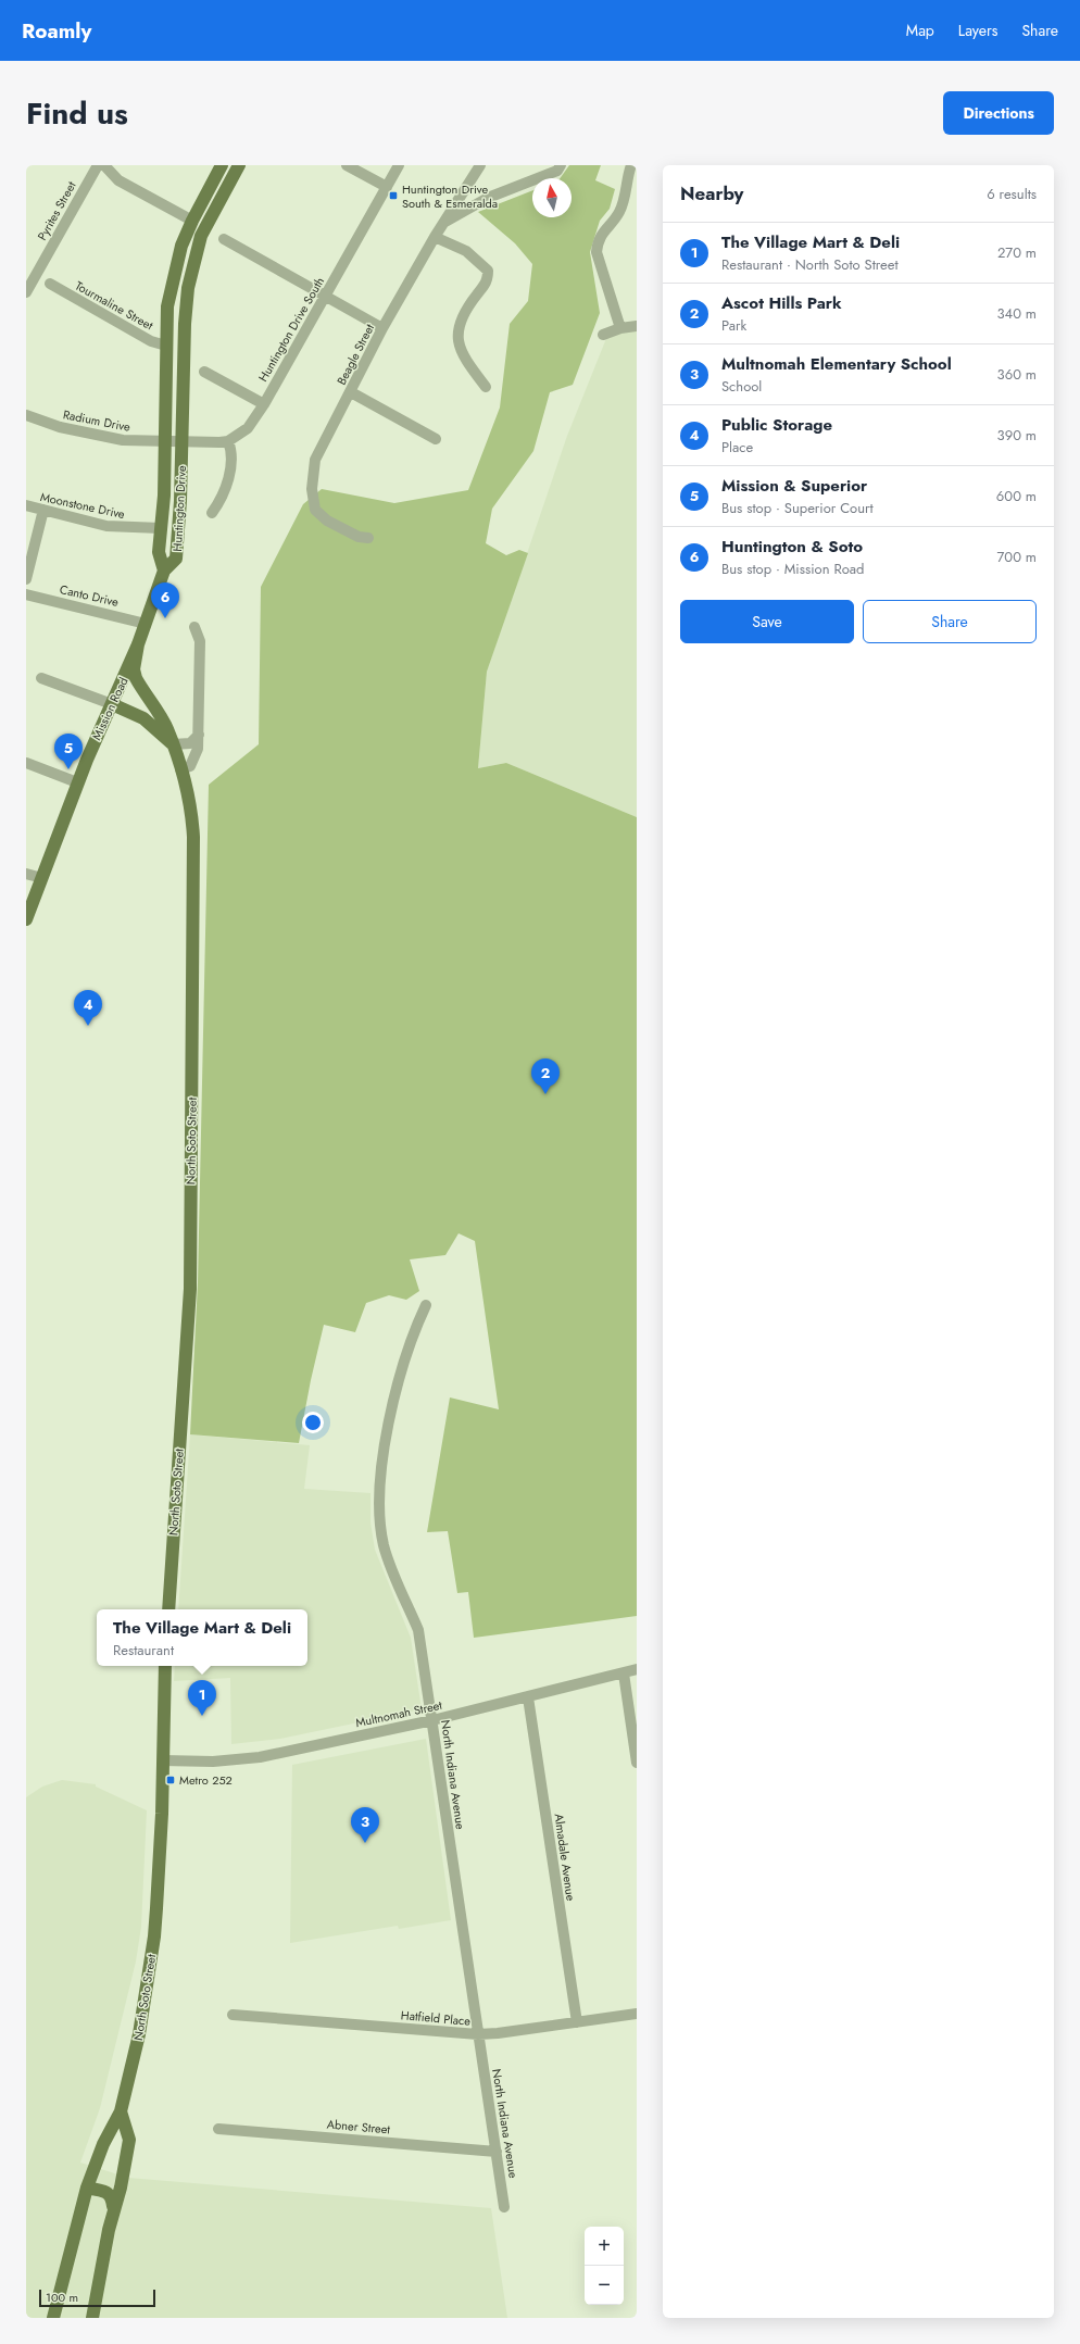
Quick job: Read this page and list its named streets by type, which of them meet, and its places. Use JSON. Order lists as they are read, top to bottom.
{
  "streets": {
    "main road": ["Huntington Drive", "Mission Road", "North Soto Street"],
    "street": [
      "Pyrites Street",
      "Tourmaline Street",
      "Huntington Drive South",
      "Beagle Street",
      "Radium Drive",
      "Moonstone Drive",
      "Canto Drive",
      "Multnomah Street",
      "North Indiana Avenue",
      "Almadale Avenue",
      "Hatfield Place",
      "Abner Street"
    ]
  },
  "crossings": [
    ["Tourmaline Street", "Huntington Drive"],
    ["Radium Drive", "Huntington Drive"],
    ["Moonstone Drive", "Huntington Drive"],
    ["Huntington Drive", "Mission Road"],
    ["Canto Drive", "Mission Road"],
    ["Mission Road", "North Soto Street"],
    ["North Soto Street", "Multnomah Street"],
    ["Multnomah Street", "North Indiana Avenue"],
    ["Multnomah Street", "Almadale Avenue"],
    ["North Indiana Avenue", "Hatfield Place"],
    ["North Indiana Avenue", "Abner Street"],
    ["Almadale Avenue", "Hatfield Place"]
  ],
  "places": {
    "transit": ["Huntington Drive South & Esmeralda", "Metro 252"]
  },
  "scale_bar": "100 m",
  "north": "top",
  "page": {
    "header": "Roamly",
    "nav": ["Map", "Layers", "Share"],
    "title": "Find us",
    "buttons": [
      "Directions",
      ["Save", "Share"]
    ],
    "heading": ["Nearby", "6 results"],
    "list": [
      {
        "mark": "1",
        "name": "The Village Mart & Deli",
        "note": "Restaurant · North Soto Street",
        "value": "270 m"
      },
      {
        "mark": "2",
        "name": "Ascot Hills Park",
        "note": "Park",
        "value": "340 m"
      },
      {
        "mark": "3",
        "name": "Multnomah Elementary School",
        "note": "School",
        "value": "360 m"
      },
      {
        "mark": "4",
        "name": "Public Storage",
        "note": "Place",
        "value": "390 m"
      },
      {
        "mark": "5",
        "name": "Mission & Superior",
        "note": "Bus stop · Superior Court",
        "value": "600 m"
      },
      {
        "mark": "6",
        "name": "Huntington & Soto",
        "note": "Bus stop · Mission Road",
        "value": "700 m"
      }
    ],
    "pins": [
      "6",
      "5",
      "4",
      "2",
      "1",
      "3"
    ],
    "popup": ["The Village Mart & Deli", "Restaurant"],
    "map_buttons": ["+", "−"],
    "scale": "100 m"
  }
}
